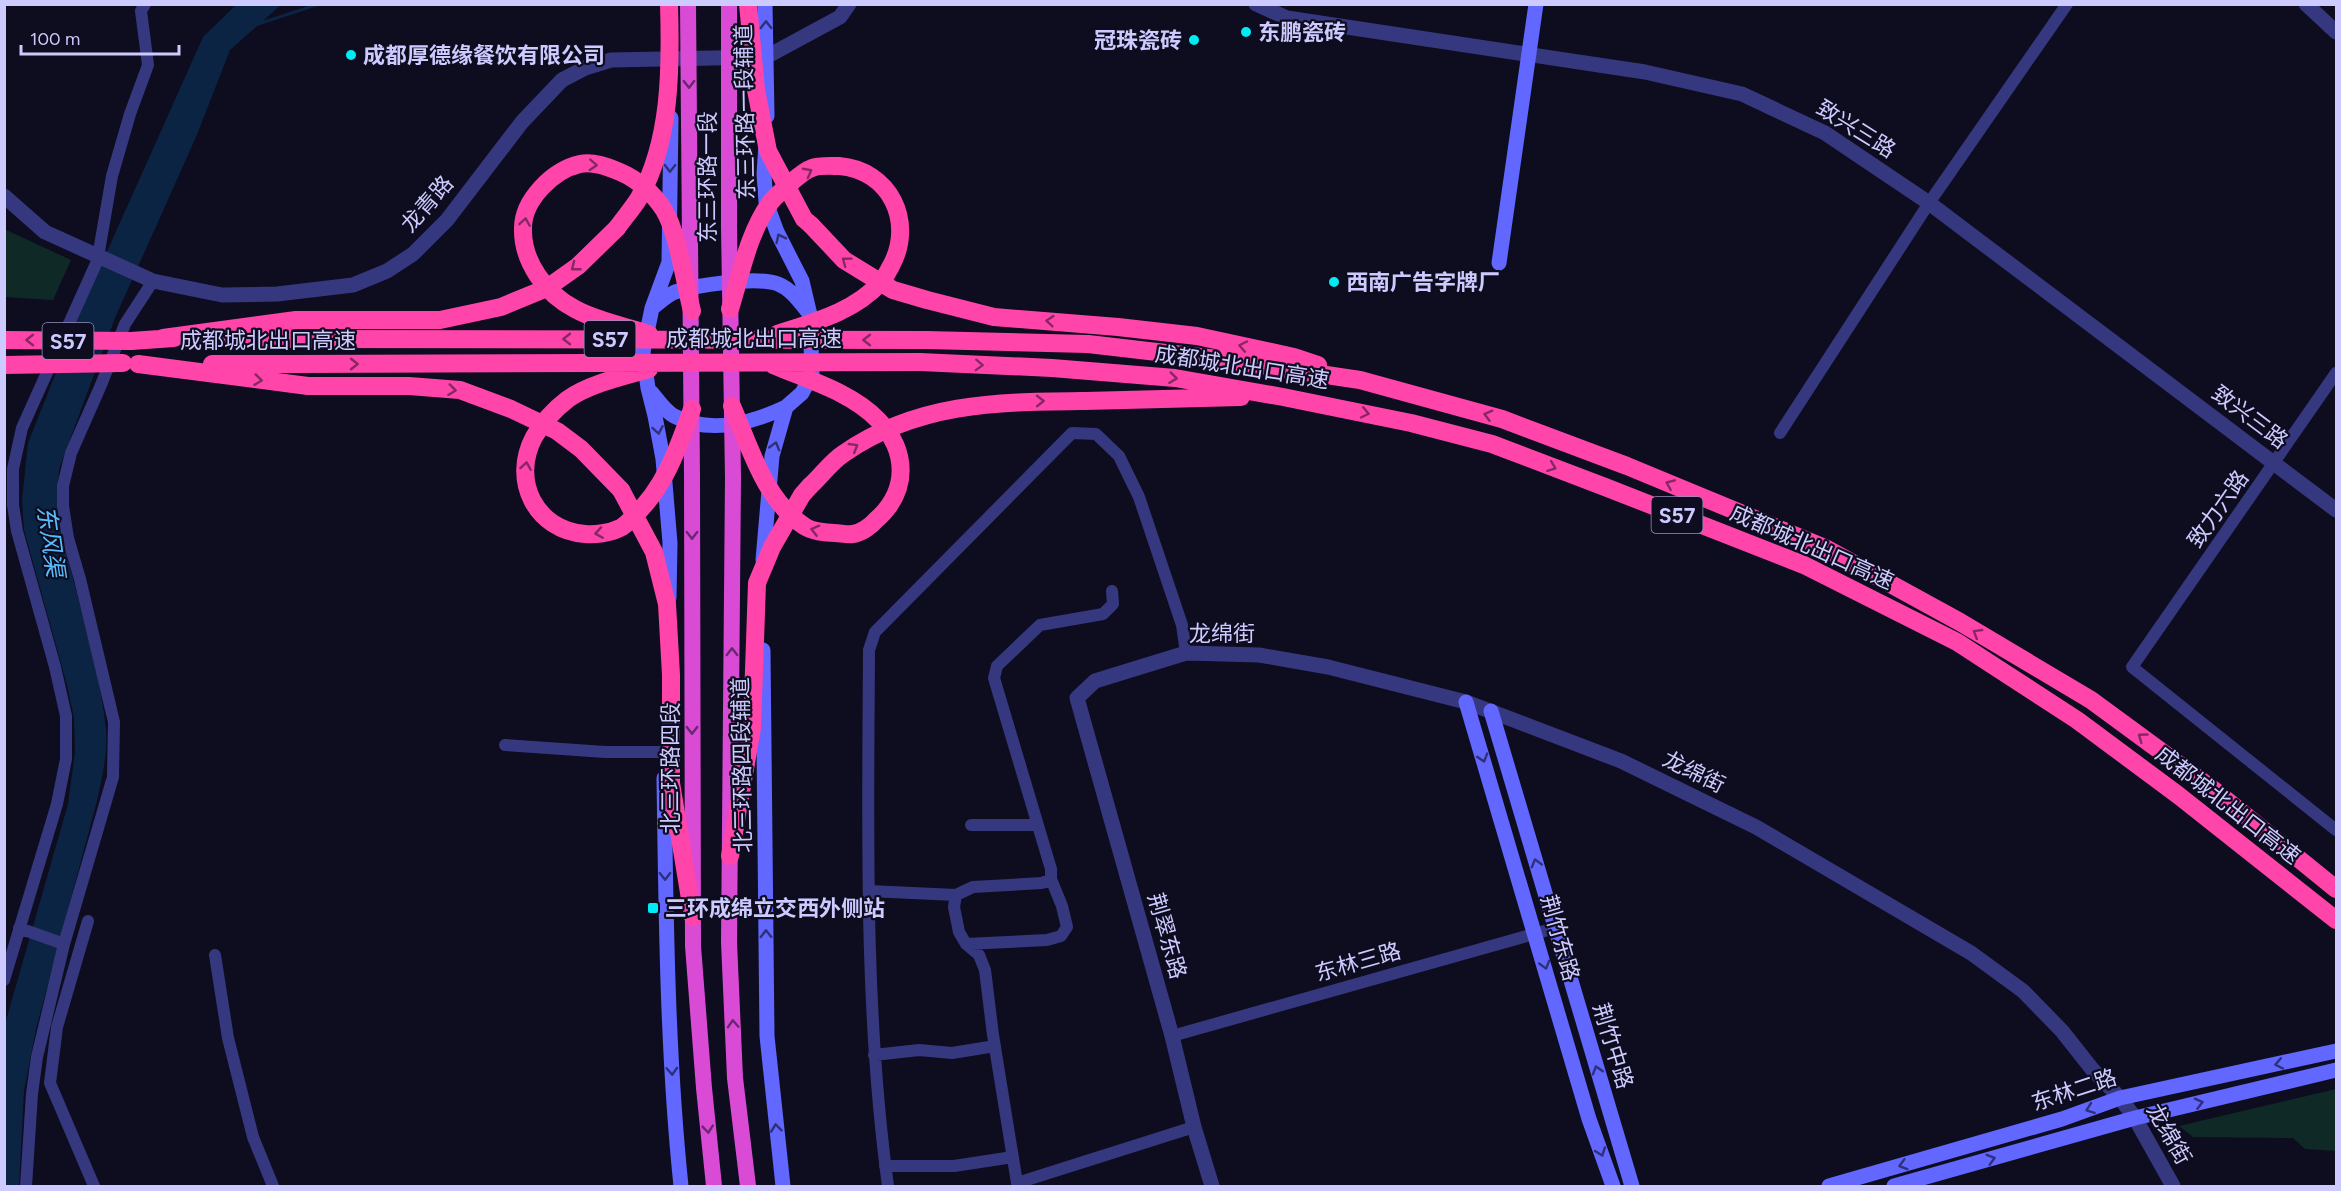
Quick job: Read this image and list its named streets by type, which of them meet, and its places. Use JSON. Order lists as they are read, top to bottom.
{
  "streets": {
    "highway": [
      "东三环路一段",
      "成都城北出口高速",
      "S57",
      "北三环路四段"
    ],
    "main road": [
      "东三环路一段辅道",
      "北三环路四段辅道",
      "荆竹东路",
      "荆竹中路",
      "东林二路"
    ],
    "street": [
      "致兴三路",
      "龙青路",
      "致力六路",
      "龙绵街",
      "荆翠东路",
      "东林三路"
    ]
  },
  "crossings": [
    ["东三环路一段辅道", "龙青路"],
    ["东三环路一段辅道", "北三环路四段辅道"],
    ["致兴三路", "致力六路"],
    ["东三环路一段", "北三环路四段"],
    ["龙绵街", "荆翠东路"],
    ["龙绵街", "荆竹东路"],
    ["龙绵街", "荆竹中路"],
    ["龙绵街", "东林二路"],
    ["荆翠东路", "东林三路"],
    ["荆竹东路", "东林三路"],
    ["东林三路", "荆竹中路"]
  ],
  "one_way": ["荆竹东路", "荆竹中路"],
  "water": ["东风渠"],
  "places": {
    "other": [
      "东鹏瓷砖",
      "冠珠瓷砖",
      "成都厚德缘餐饮有限公司",
      "西南广告字牌厂"
    ],
    "transit": ["三环成绵立交西外侧站"]
  },
  "scale_bar": "100 m"
}
